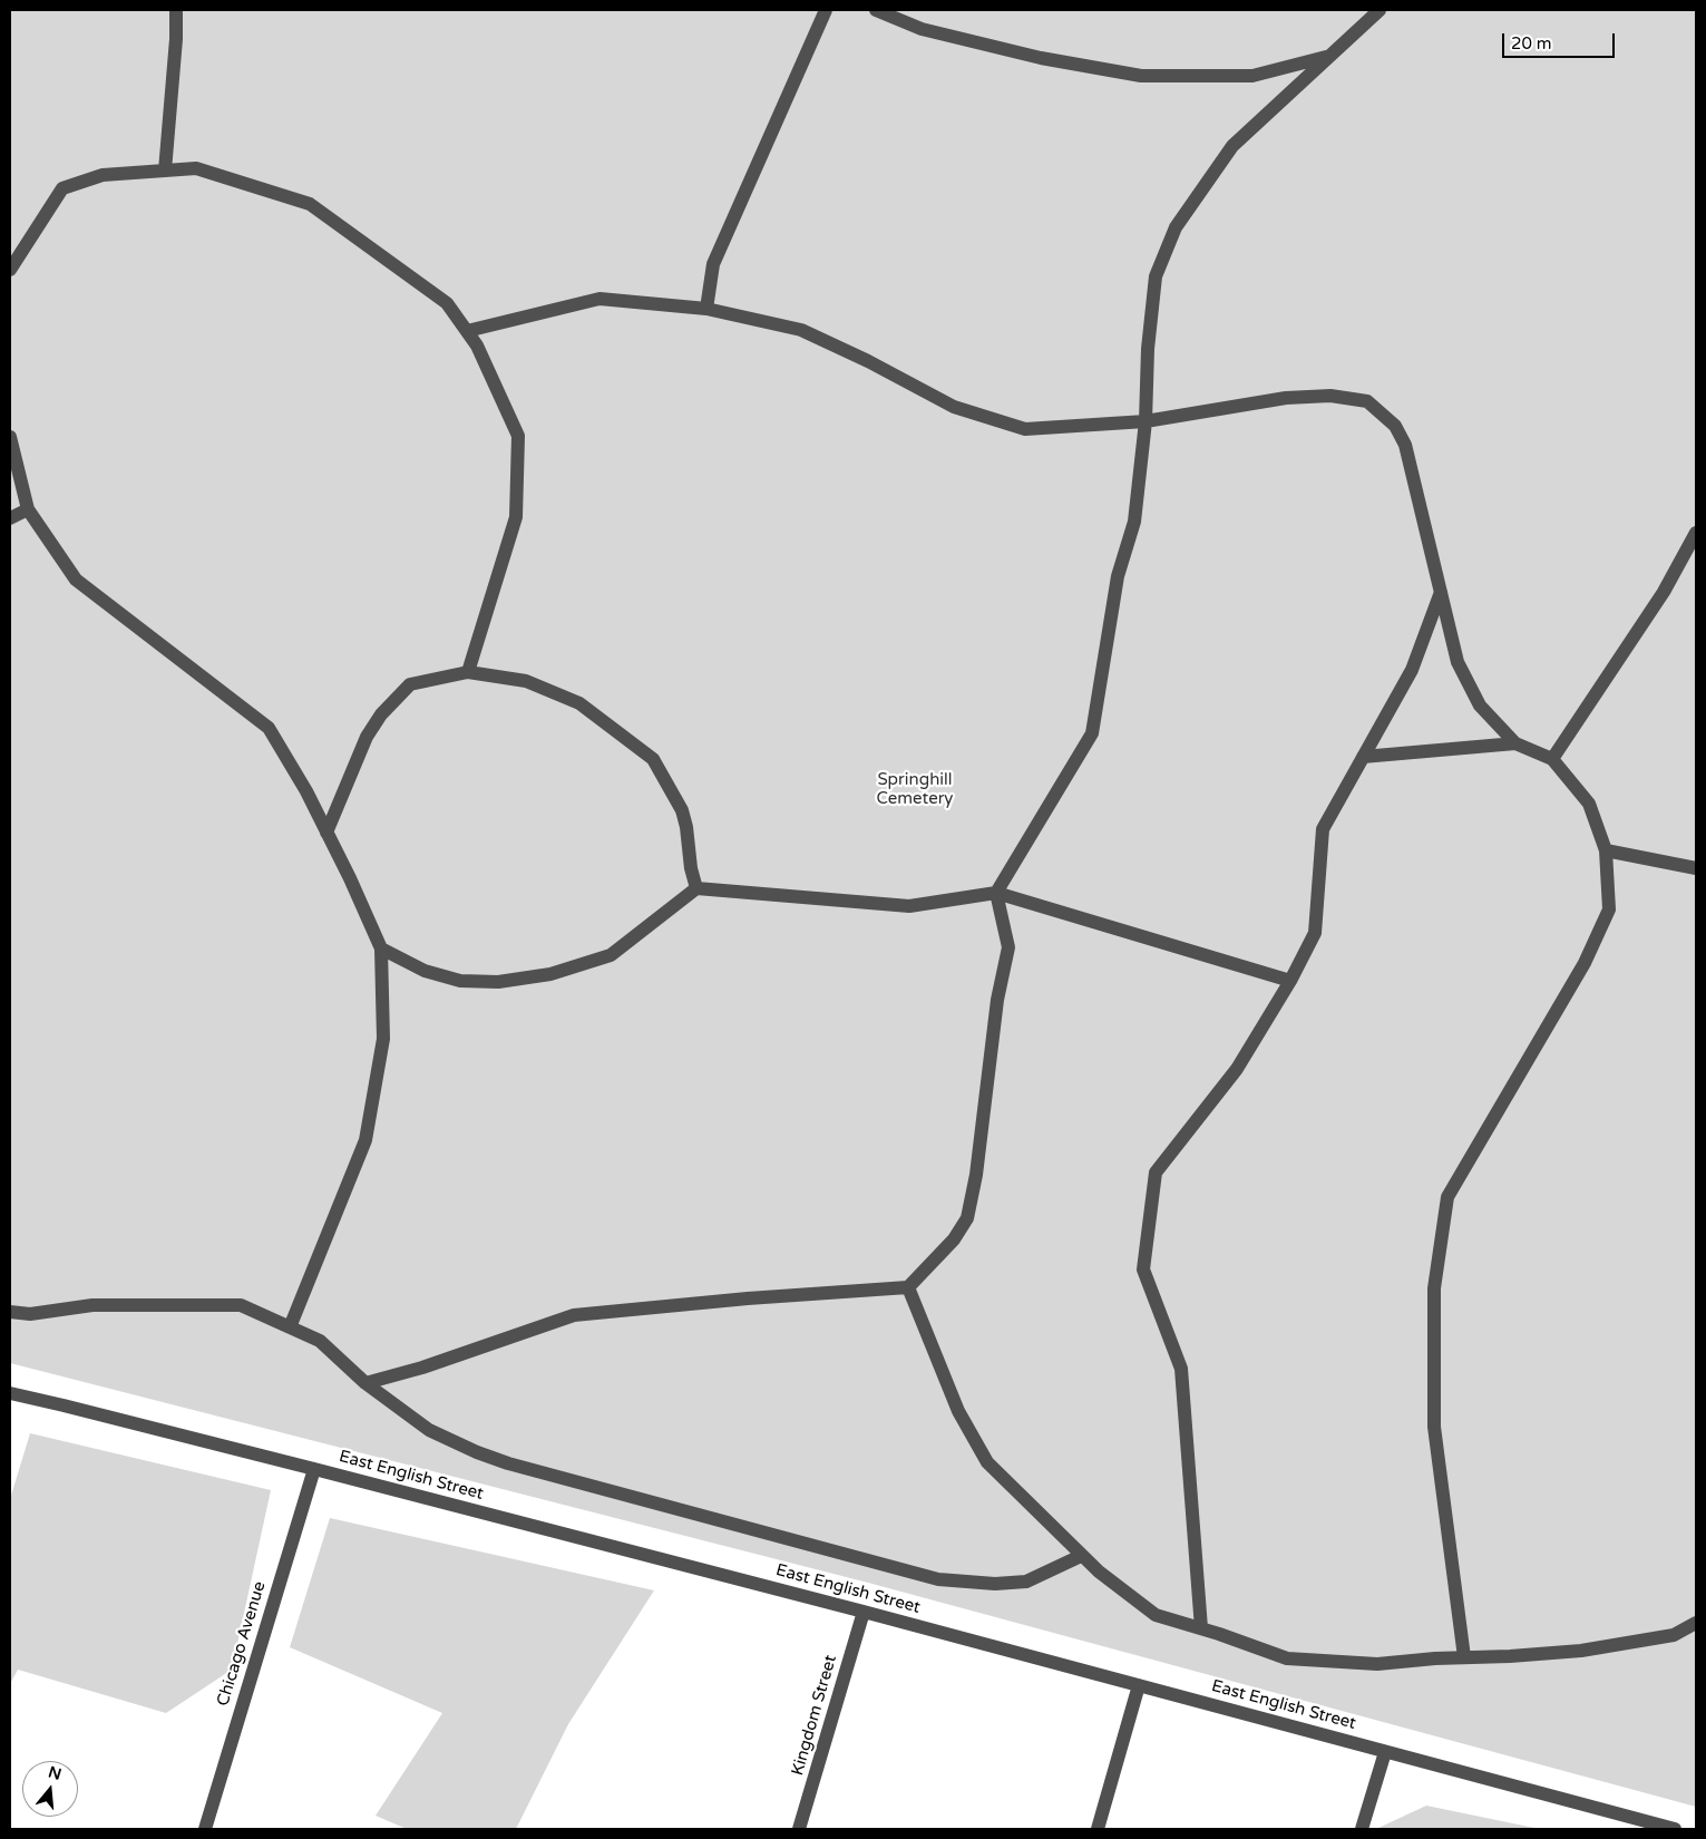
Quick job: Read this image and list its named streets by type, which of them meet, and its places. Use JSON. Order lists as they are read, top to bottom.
{
  "streets": {
    "street": ["East English Street", "Chicago Avenue", "Kingdom Street"]
  },
  "crossings": [
    ["East English Street", "Chicago Avenue"],
    ["East English Street", "Kingdom Street"]
  ],
  "parks": ["Springhill Cemetery"],
  "scale_bar": "20 m",
  "north": "top"
}
